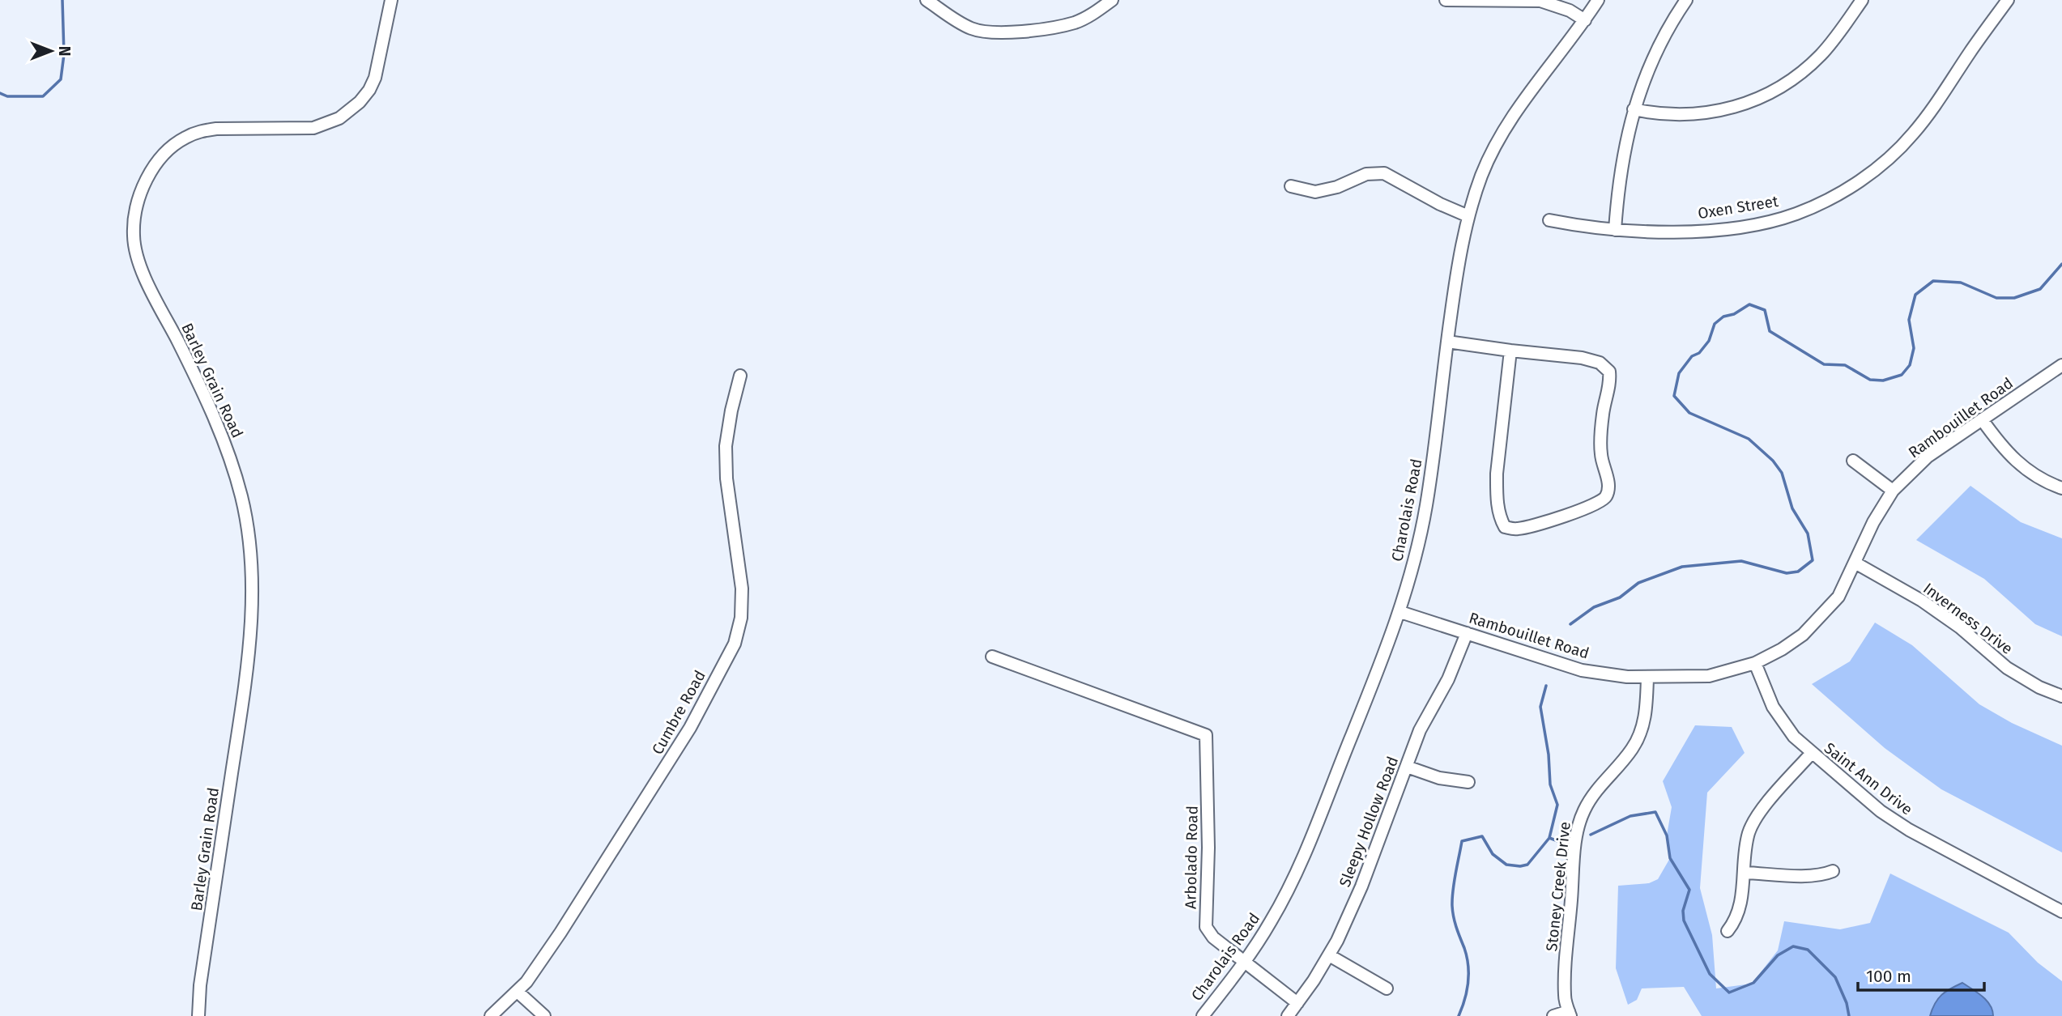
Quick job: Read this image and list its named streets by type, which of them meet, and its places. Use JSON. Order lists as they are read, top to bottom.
{
  "streets": {
    "street": [
      "Oxen Street",
      "Barley Grain Road",
      "Rambouillet Road",
      "Charolais Road",
      "Inverness Drive",
      "Cumbre Road",
      "Saint Ann Drive",
      "Sleepy Hollow Road",
      "Arbolado Road",
      "Stoney Creek Drive"
    ]
  },
  "crossings": [
    ["Rambouillet Road", "Charolais Road"],
    ["Rambouillet Road", "Inverness Drive"],
    ["Rambouillet Road", "Saint Ann Drive"],
    ["Rambouillet Road", "Sleepy Hollow Road"],
    ["Rambouillet Road", "Stoney Creek Drive"],
    ["Charolais Road", "Arbolado Road"],
    ["Sleepy Hollow Road", "Arbolado Road"]
  ],
  "scale_bar": "100 m",
  "north": "right"
}
